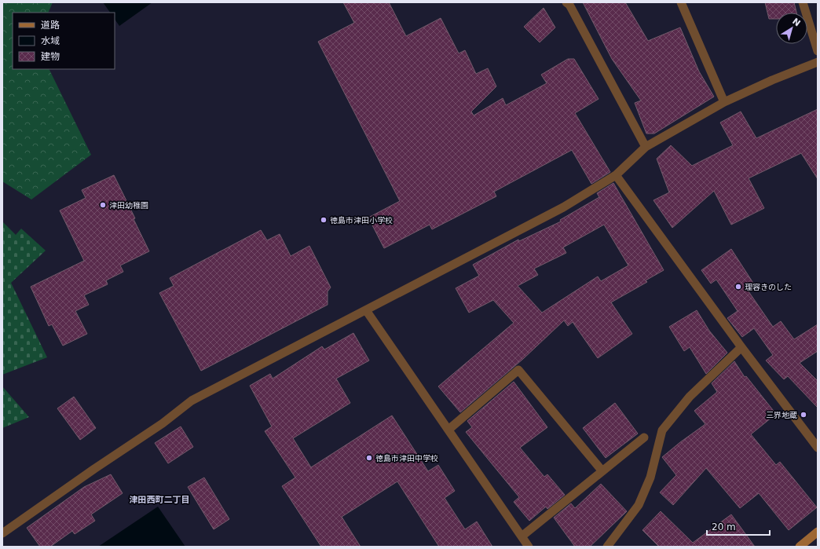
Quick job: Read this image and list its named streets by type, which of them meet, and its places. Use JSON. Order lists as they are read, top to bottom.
{
  "districts": ["津田西町二丁目"],
  "places": [
    "津田幼稚園",
    "徳島市津田小学校",
    "理容きのした",
    "三界地蔵",
    "徳島市津田中学校"
  ],
  "legend": ["道路", "水域", "建物"],
  "scale_bar": "20 m",
  "north": "top right"
}
